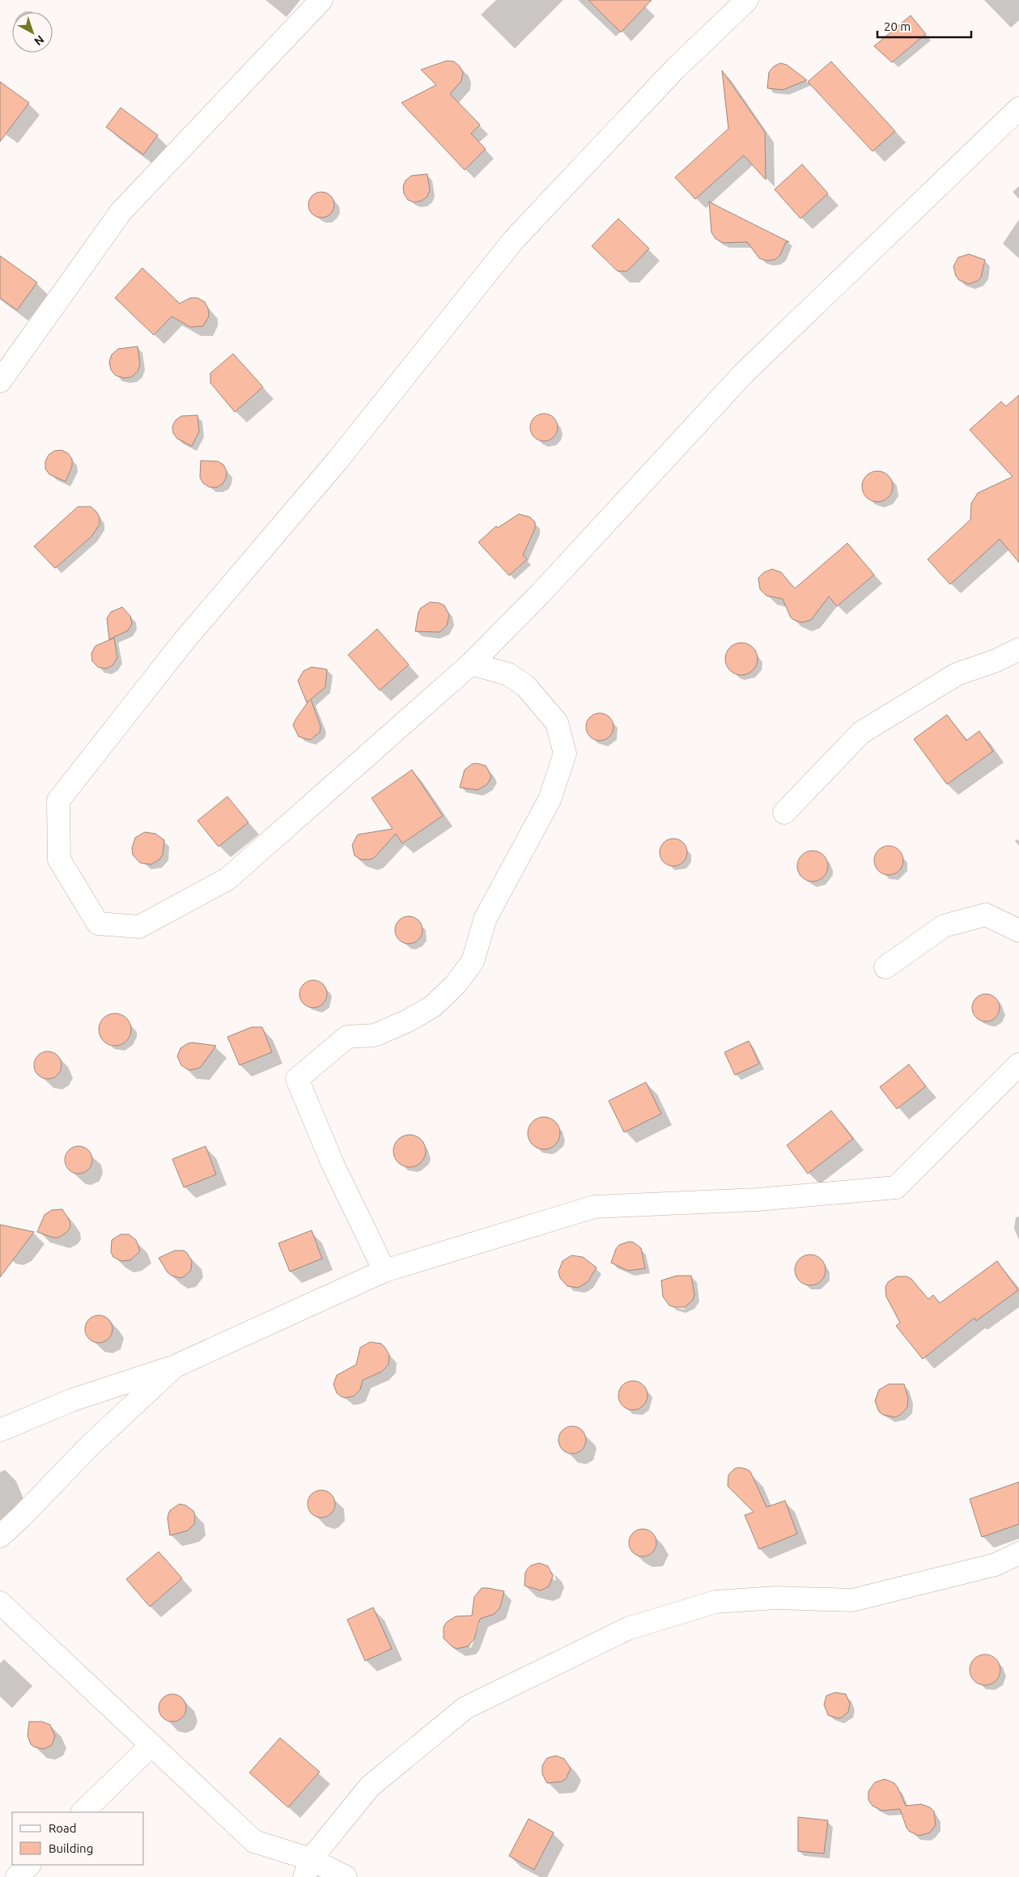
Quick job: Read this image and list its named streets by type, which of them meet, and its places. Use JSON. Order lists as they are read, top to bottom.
{
  "legend": ["Road", "Building"],
  "scale_bar": "20 m",
  "north": "bottom right"
}
